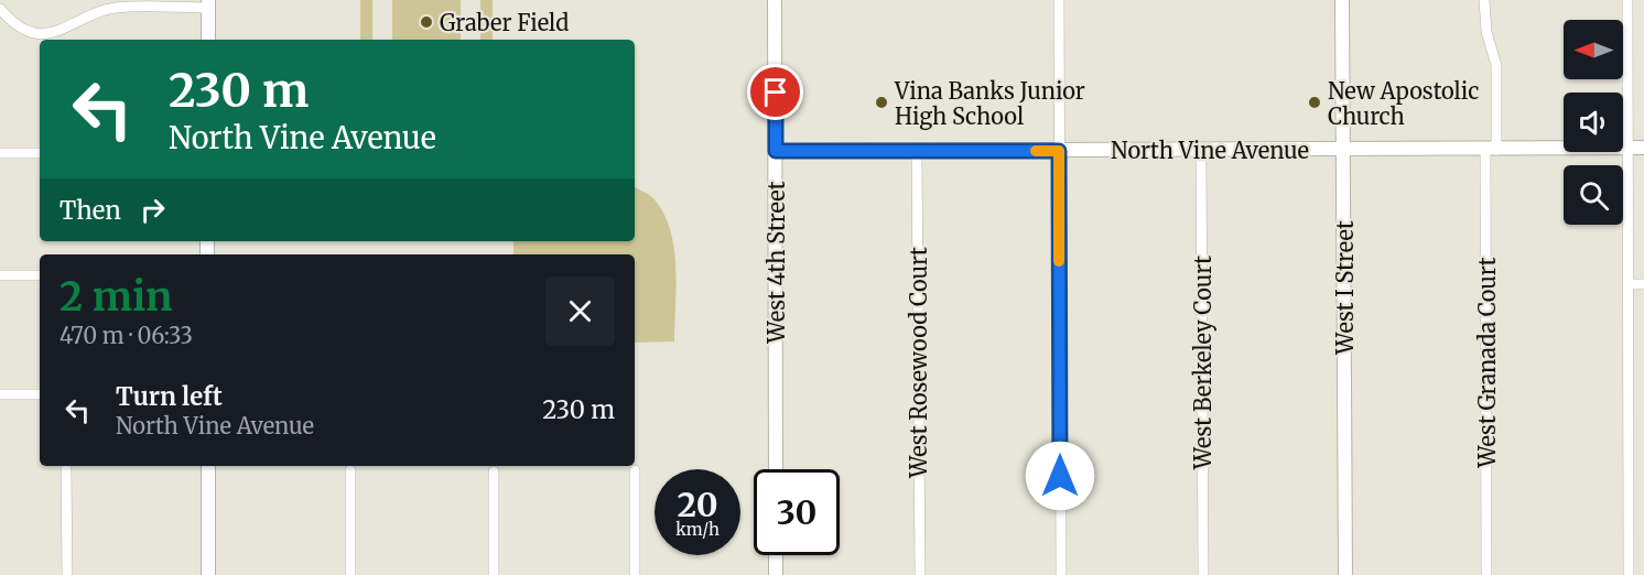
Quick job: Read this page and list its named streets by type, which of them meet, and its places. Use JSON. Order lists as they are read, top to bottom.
{
  "streets": {
    "street": [
      "North Vine Avenue",
      "West 4th Street",
      "West I Street",
      "West Rosewood Court",
      "West Berkeley Court",
      "West Granada Court"
    ]
  },
  "crossings": [
    ["North Vine Avenue", "West 4th Street"],
    ["North Vine Avenue", "West I Street"],
    ["North Vine Avenue", "West Rosewood Court"],
    ["North Vine Avenue", "West Berkeley Court"],
    ["North Vine Avenue", "West Granada Court"]
  ],
  "places": ["Graber Field", "Vina Banks Junior High School", "New Apostolic Church"],
  "north": "left",
  "page": {
    "turn": ["230 m", "North Vine Avenue"],
    "then": "Then",
    "heading": ["2 min", "470 m · 06:33"],
    "list": [
      {
        "name": "Turn left",
        "note": "North Vine Avenue",
        "value": "230 m"
      }
    ],
    "speed": "20 km/h",
    "limit": "30"
  }
}
